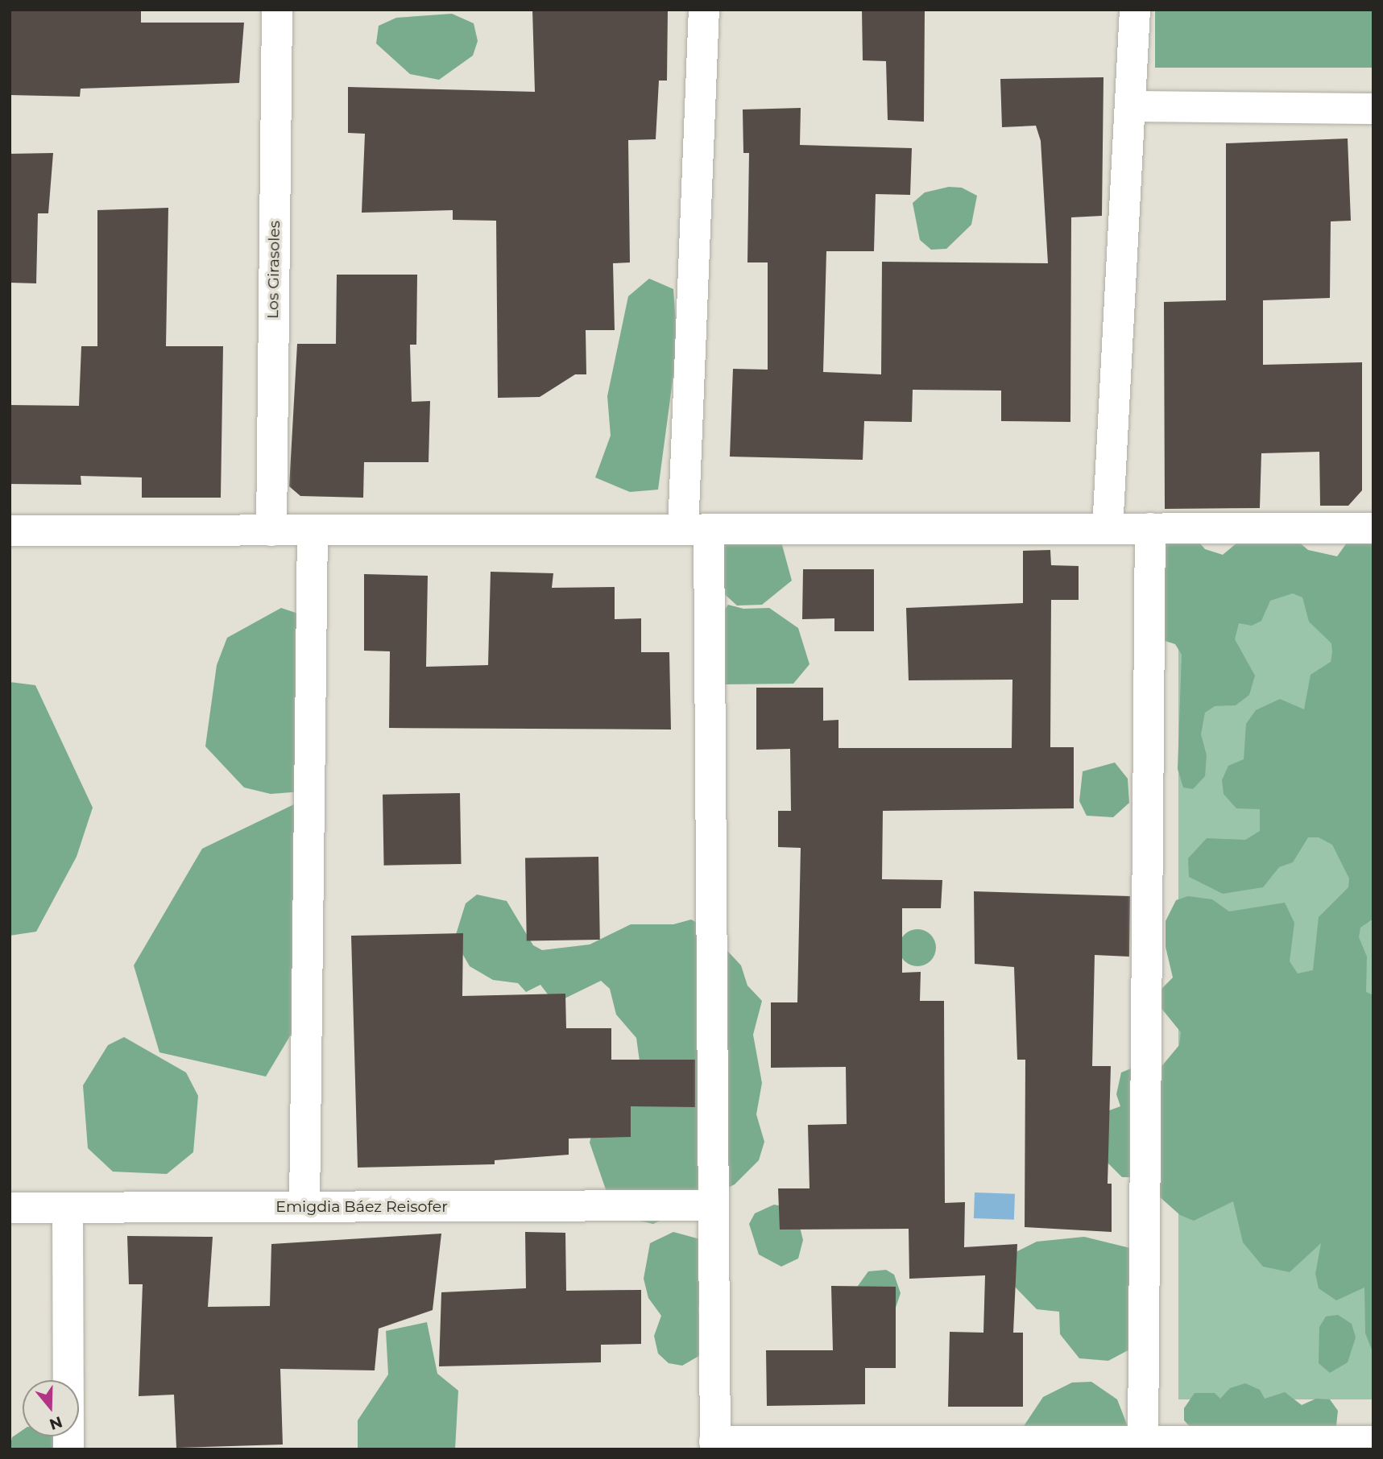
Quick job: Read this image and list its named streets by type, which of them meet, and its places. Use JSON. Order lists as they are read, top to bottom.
{
  "streets": {
    "street": ["Los Girasoles", "Emigdia Báez Reisofer"]
  },
  "north": "bottom"
}
